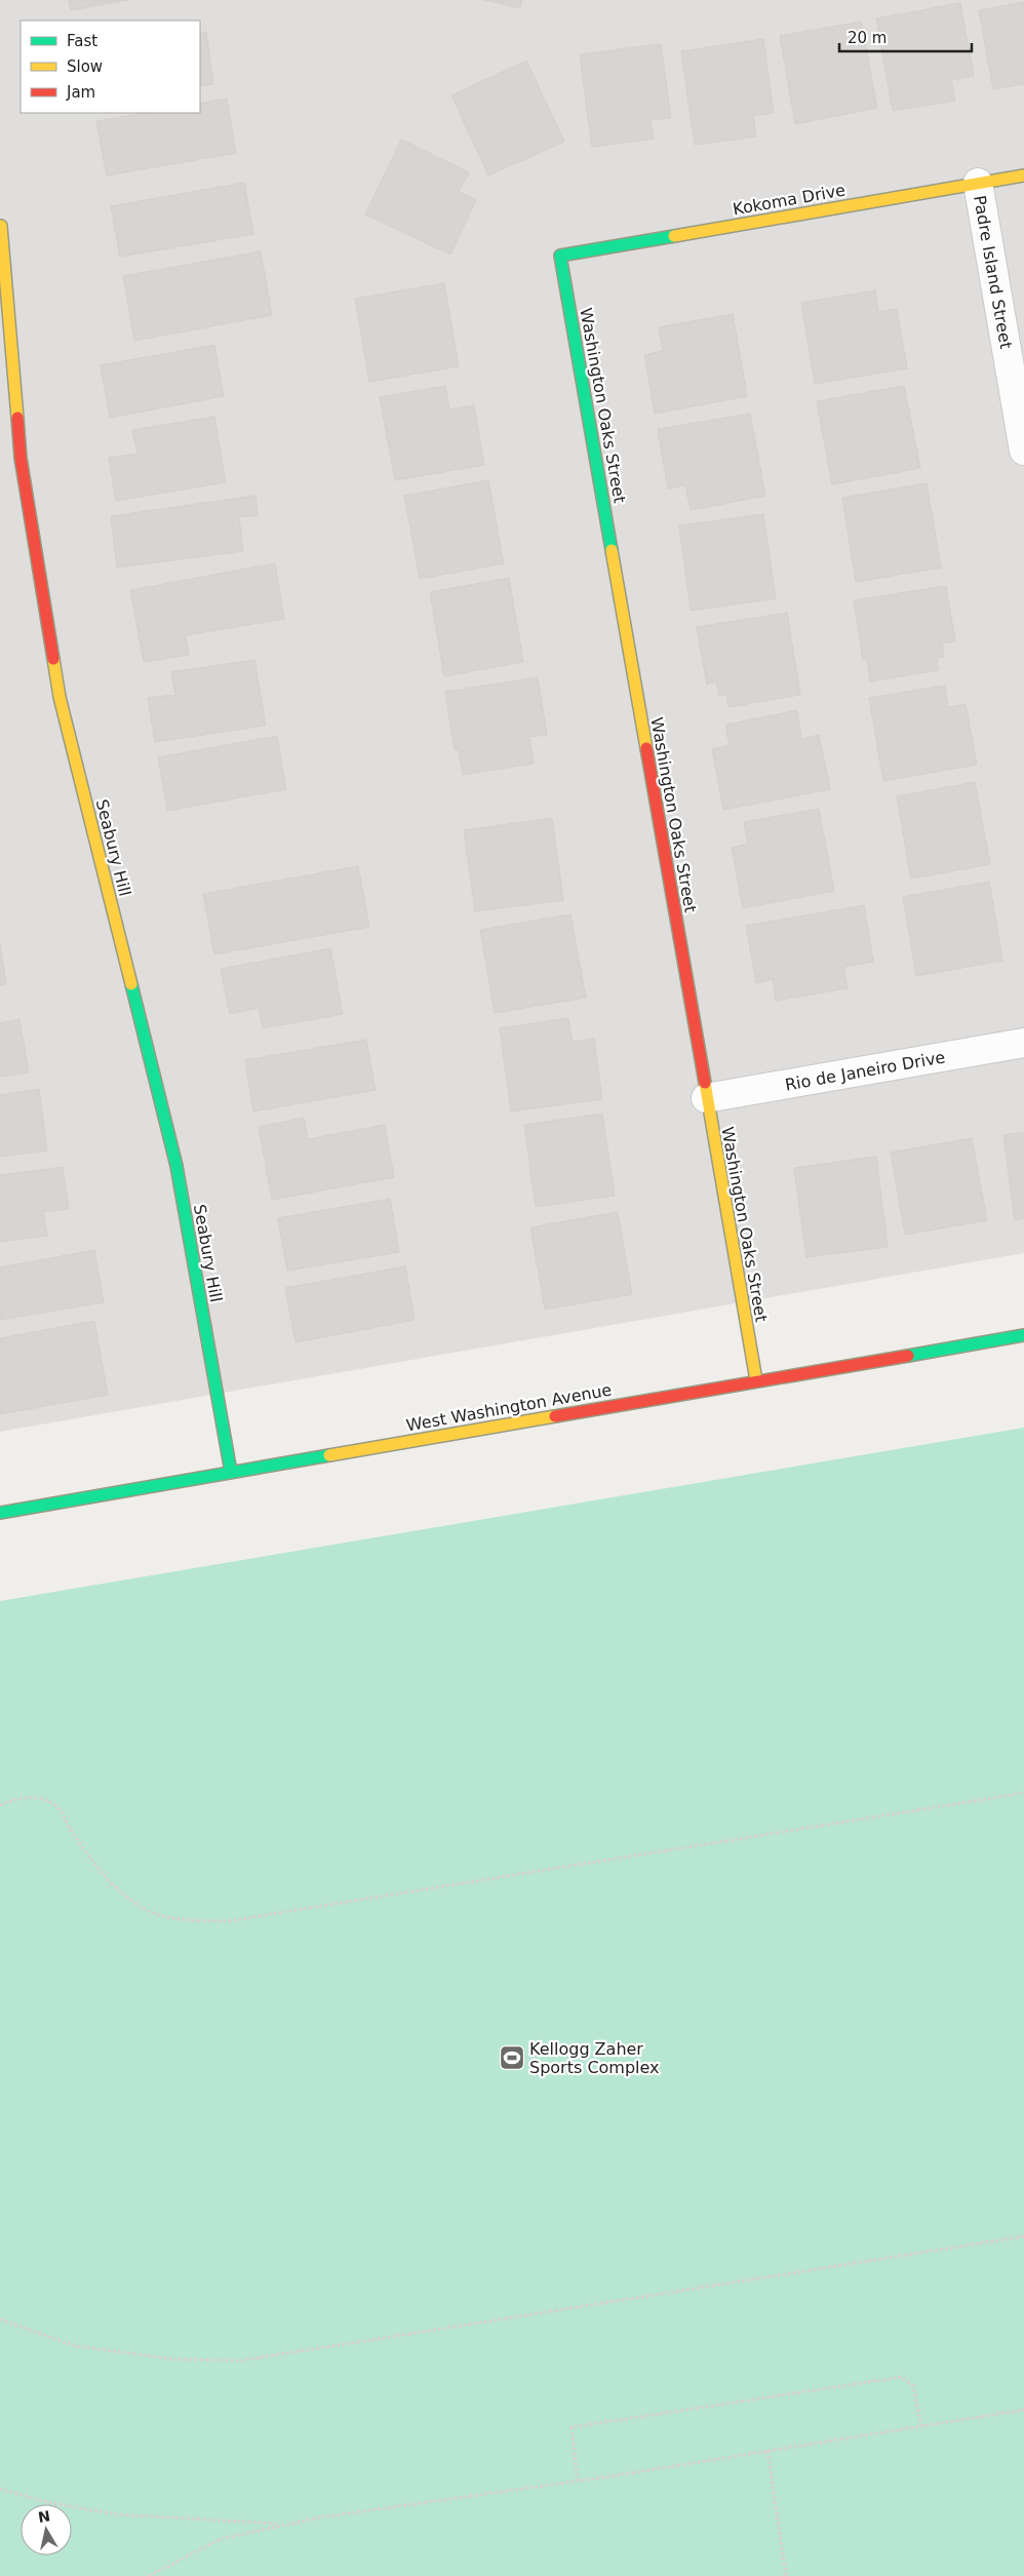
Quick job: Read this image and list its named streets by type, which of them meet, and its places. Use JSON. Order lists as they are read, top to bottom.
{
  "streets": {
    "street": [
      "Kokoma Drive",
      "Padre Island Street",
      "Washington Oaks Street",
      "Seabury Hill",
      "Rio de Janeiro Drive",
      "West Washington Avenue"
    ]
  },
  "crossings": [
    ["Kokoma Drive", "Padre Island Street"],
    ["Kokoma Drive", "Washington Oaks Street"],
    ["Washington Oaks Street", "Rio de Janeiro Drive"],
    ["Washington Oaks Street", "West Washington Avenue"],
    ["Seabury Hill", "West Washington Avenue"]
  ],
  "places": {
    "sports": ["Kellogg Zaher Sports Complex"]
  },
  "legend": ["Fast", "Slow", "Jam"],
  "scale_bar": "20 m",
  "north": "top"
}
